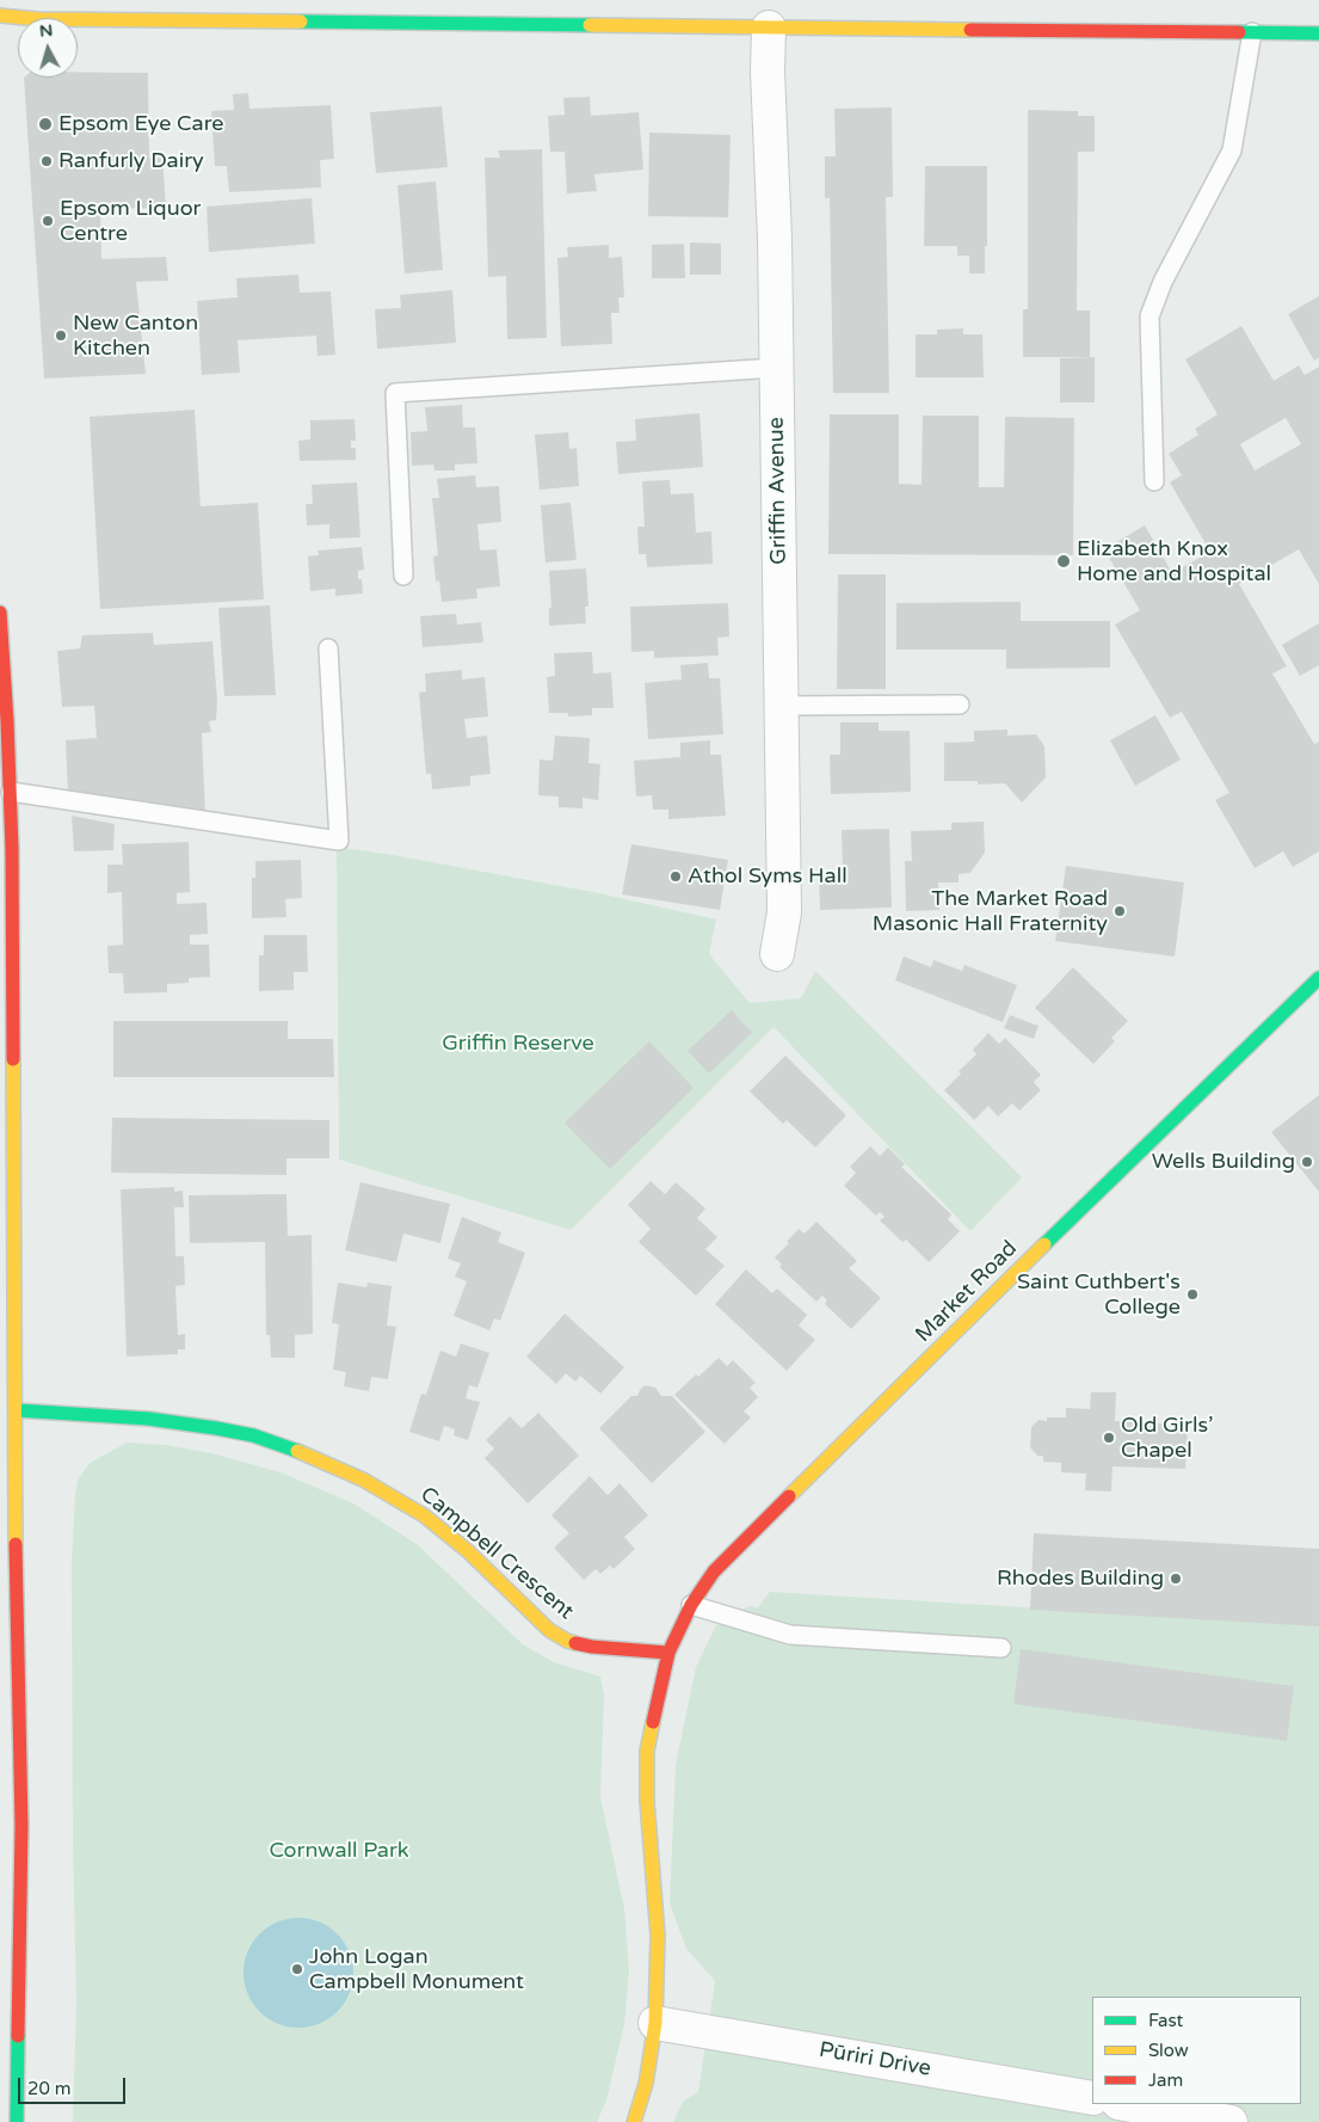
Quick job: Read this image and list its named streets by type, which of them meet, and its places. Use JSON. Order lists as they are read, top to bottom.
{
  "streets": {
    "main road": ["Market Road", "Campbell Crescent"],
    "street": ["Griffin Avenue", "Pūriri Drive"]
  },
  "crossings": [
    ["Market Road", "Campbell Crescent"]
  ],
  "parks": ["Griffin Reserve", "Cornwall Park"],
  "places": [
    "Epsom Eye Care",
    "Ranfurly Dairy",
    "Epsom Liquor Centre",
    "New Canton Kitchen",
    "Elizabeth Knox Home and Hospital",
    "Athol Syms Hall",
    "The Market Road Masonic Hall Fraternity",
    "Wells Building",
    "Saint Cuthbert's College",
    "Old Girls’ Chapel",
    "Rhodes Building",
    "John Logan Campbell Monument"
  ],
  "legend": ["Fast", "Slow", "Jam"],
  "scale_bar": "20 m",
  "north": "top"
}
